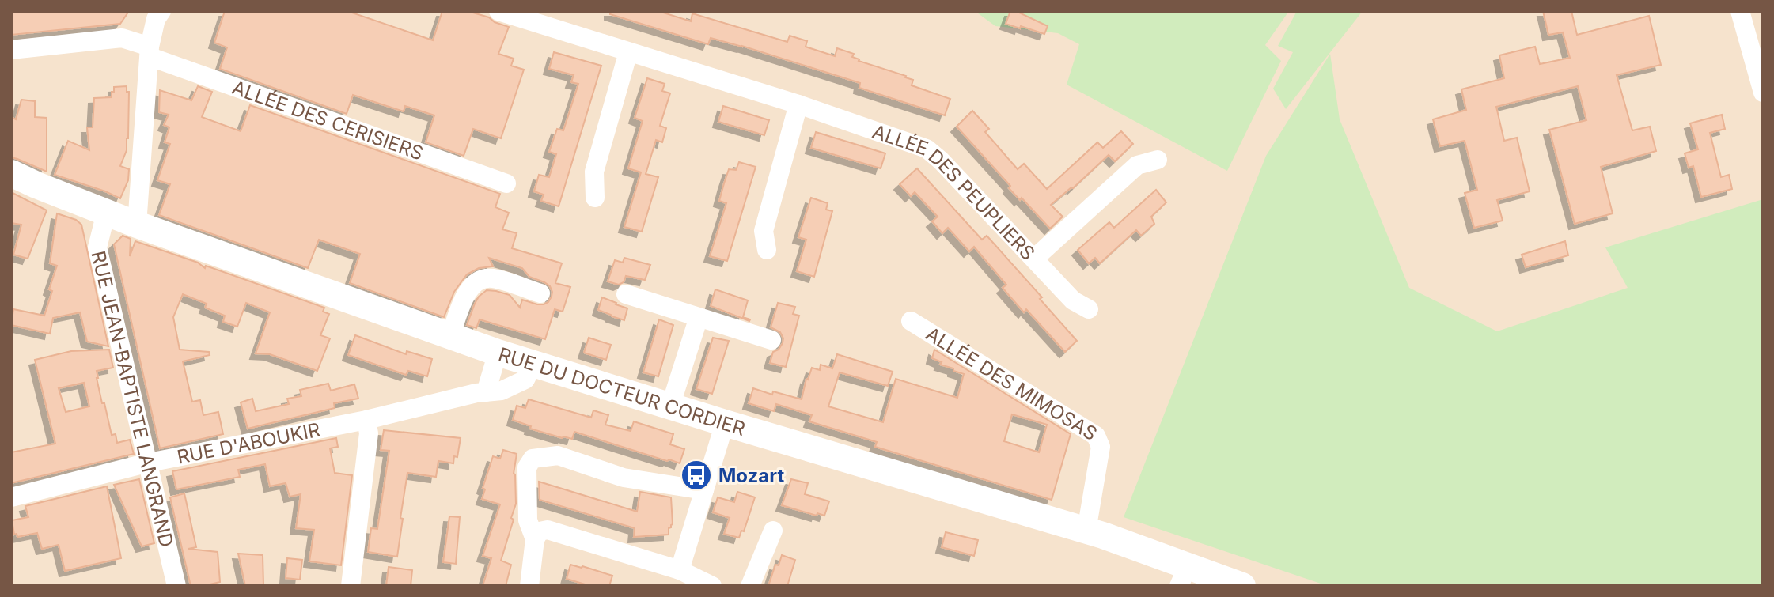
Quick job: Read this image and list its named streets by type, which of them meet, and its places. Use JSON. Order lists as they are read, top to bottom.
{
  "streets": {
    "street": [
      "ALLÉE DES CERISIERS",
      "ALLÉE DES PEUPLIERS",
      "ALLÉE DES MIMOSAS",
      "RUE DU DOCTEUR CORDIER",
      "RUE JEAN-BAPTISTE LANGRAND",
      "RUE D'ABOUKIR"
    ]
  },
  "crossings": [
    ["ALLÉE DES MIMOSAS", "RUE DU DOCTEUR CORDIER"],
    ["RUE DU DOCTEUR CORDIER", "RUE JEAN-BAPTISTE LANGRAND"],
    ["RUE DU DOCTEUR CORDIER", "RUE D'ABOUKIR"],
    ["RUE JEAN-BAPTISTE LANGRAND", "RUE D'ABOUKIR"]
  ],
  "places": {
    "bus stop": ["Mozart"]
  }
}
